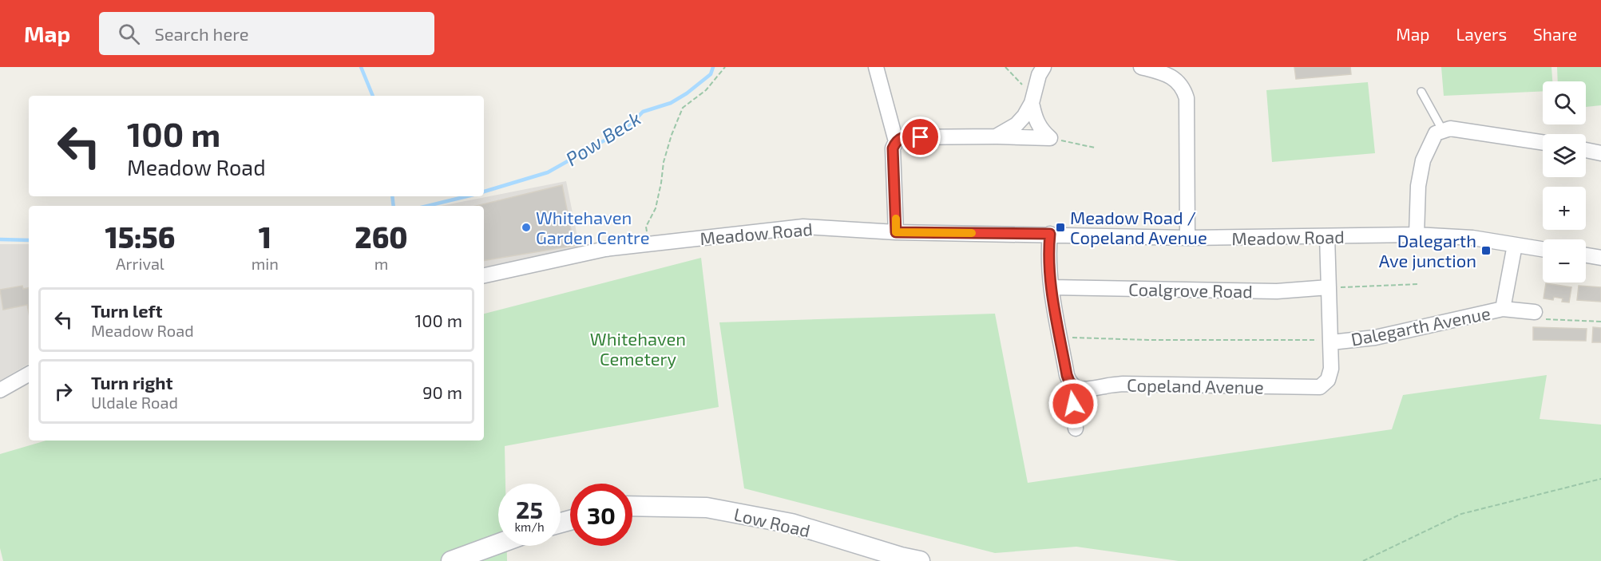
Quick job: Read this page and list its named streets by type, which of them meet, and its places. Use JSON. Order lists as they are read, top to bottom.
{
  "streets": {
    "main road": ["Low Road"],
    "street": [
      "Meadow Road",
      "Coalgrove Road",
      "Dalegarth Avenue",
      "Copeland Avenue"
    ]
  },
  "crossings": [
    ["Meadow Road", "Dalegarth Avenue"],
    ["Meadow Road", "Copeland Avenue"],
    ["Coalgrove Road", "Copeland Avenue"],
    ["Dalegarth Avenue", "Copeland Avenue"]
  ],
  "water": ["Pow Beck"],
  "parks": ["Whitehaven Cemetery"],
  "places": {
    "other": ["Whitehaven Garden Centre"],
    "transit": ["Meadow Road / Copeland Avenue", "Dalegarth Ave junction"]
  },
  "page": {
    "header": "Map",
    "search": "Search here",
    "nav": ["Map", "Layers", "Share"],
    "map_buttons": ["+", "−"],
    "turn": ["100 m", "Meadow Road"],
    "eta": [
      "15:56",
      "Arrival",
      "1",
      "min",
      "260",
      "m"
    ],
    "list": [
      {
        "name": "Turn left",
        "note": "Meadow Road",
        "value": "100 m"
      },
      {
        "name": "Turn right",
        "note": "Uldale Road",
        "value": "90 m"
      }
    ],
    "speed": "25 km/h",
    "limit": "30"
  }
}
